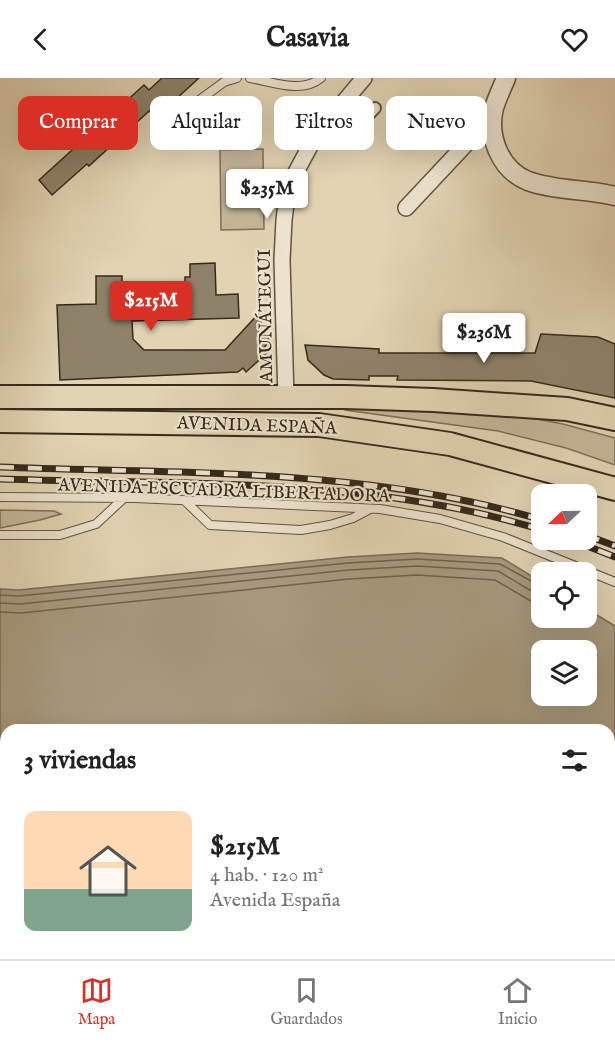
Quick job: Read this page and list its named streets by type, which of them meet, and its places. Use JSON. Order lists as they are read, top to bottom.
{
  "streets": {
    "main road": ["AVENIDA ESPAÑA"],
    "street": ["AMUNÁTEGUI"],
    "lane": ["AVENIDA ESCUADRA LIBERTADORA"]
  },
  "crossings": [
    ["AMUNÁTEGUI", "AVENIDA ESPAÑA"]
  ],
  "north": "left",
  "page": {
    "header": "Casavia",
    "chip": [
      "Comprar",
      "Alquilar",
      "Filtros",
      "Nuevo"
    ],
    "price": ["$235M", "$215M", "$236M"],
    "heading": "3 viviendas",
    "list": [
      {
        "name": "$215M",
        "note": "4 hab. · 120 m² · Avenida España"
      }
    ],
    "tabs": ["Mapa", "Guardados", "Inicio"]
  }
}
